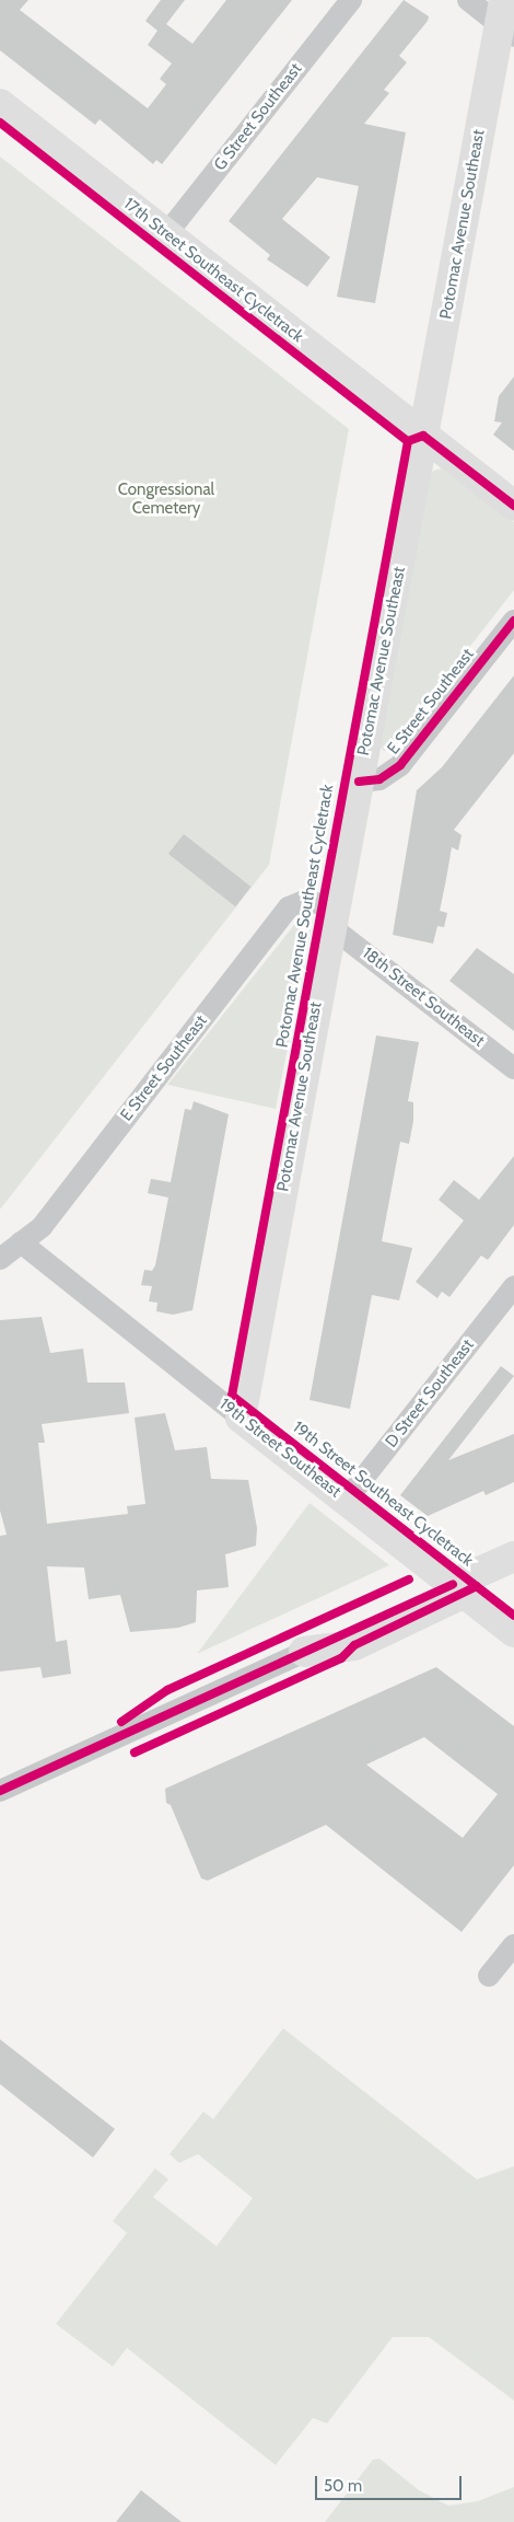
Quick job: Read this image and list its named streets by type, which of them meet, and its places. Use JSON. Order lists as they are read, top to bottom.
{
  "streets": {
    "main road": ["Potomac Avenue Southeast", "19th Street Southeast"],
    "street": [
      "G Street Southeast",
      "E Street Southeast",
      "18th Street Southeast",
      "D Street Southeast"
    ],
    "cycle path": ["17th Street Southeast Cycletrack", "Potomac Avenue Southeast Cycletrack"]
  },
  "crossings": [
    ["Potomac Avenue Southeast", "E Street Southeast"],
    ["Potomac Avenue Southeast", "18th Street Southeast"],
    ["Potomac Avenue Southeast", "19th Street Southeast"],
    ["E Street Southeast", "18th Street Southeast"],
    ["E Street Southeast", "19th Street Southeast"],
    ["D Street Southeast", "19th Street Southeast"]
  ],
  "parks": ["Congressional Cemetery"],
  "scale_bar": "50 m"
}
